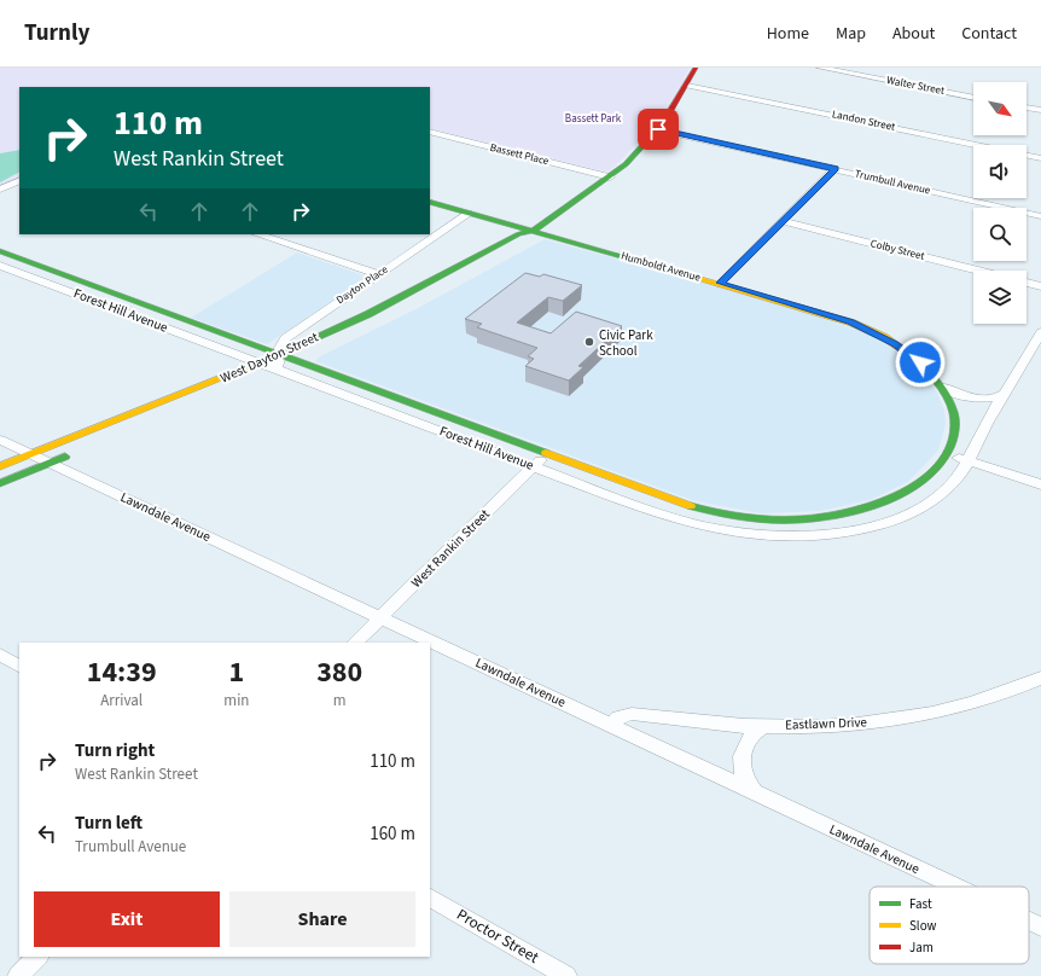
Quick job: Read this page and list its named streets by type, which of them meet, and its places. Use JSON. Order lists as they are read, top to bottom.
{
  "streets": {
    "street": [
      "Walter Street",
      "Landon Street",
      "Bassett Place",
      "Trumbull Avenue",
      "Colby Street",
      "Humboldt Avenue",
      "Dayton Place",
      "Forest Hill Avenue",
      "West Dayton Street",
      "Lawndale Avenue",
      "West Rankin Street",
      "Eastlawn Drive",
      "Proctor Street"
    ]
  },
  "crossings": [
    ["Landon Street", "West Dayton Street"],
    ["Bassett Place", "West Dayton Street"],
    ["Trumbull Avenue", "West Dayton Street"],
    ["Humboldt Avenue", "Dayton Place"],
    ["Humboldt Avenue", "Forest Hill Avenue"],
    ["Humboldt Avenue", "West Dayton Street"],
    ["Dayton Place", "Forest Hill Avenue"],
    ["Dayton Place", "West Dayton Street"],
    ["Forest Hill Avenue", "West Dayton Street"],
    ["Forest Hill Avenue", "West Rankin Street"],
    ["West Dayton Street", "Lawndale Avenue"],
    ["Lawndale Avenue", "West Rankin Street"],
    ["Lawndale Avenue", "Eastlawn Drive"]
  ],
  "parks": ["Bassett Park"],
  "places": ["Civic Park School"],
  "legend": ["Fast", "Slow", "Jam"],
  "north": "bottom right",
  "page": {
    "header": "Turnly",
    "nav": [
      "Home",
      "Map",
      "About",
      "Contact"
    ],
    "turn": ["110 m", "West Rankin Street"],
    "eta": [
      "14:39",
      "Arrival",
      "1",
      "min",
      "380",
      "m"
    ],
    "list": [
      {
        "name": "Turn right",
        "note": "West Rankin Street",
        "value": "110 m"
      },
      {
        "name": "Turn left",
        "note": "Trumbull Avenue",
        "value": "160 m"
      }
    ],
    "buttons": ["Exit", "Share"]
  }
}
